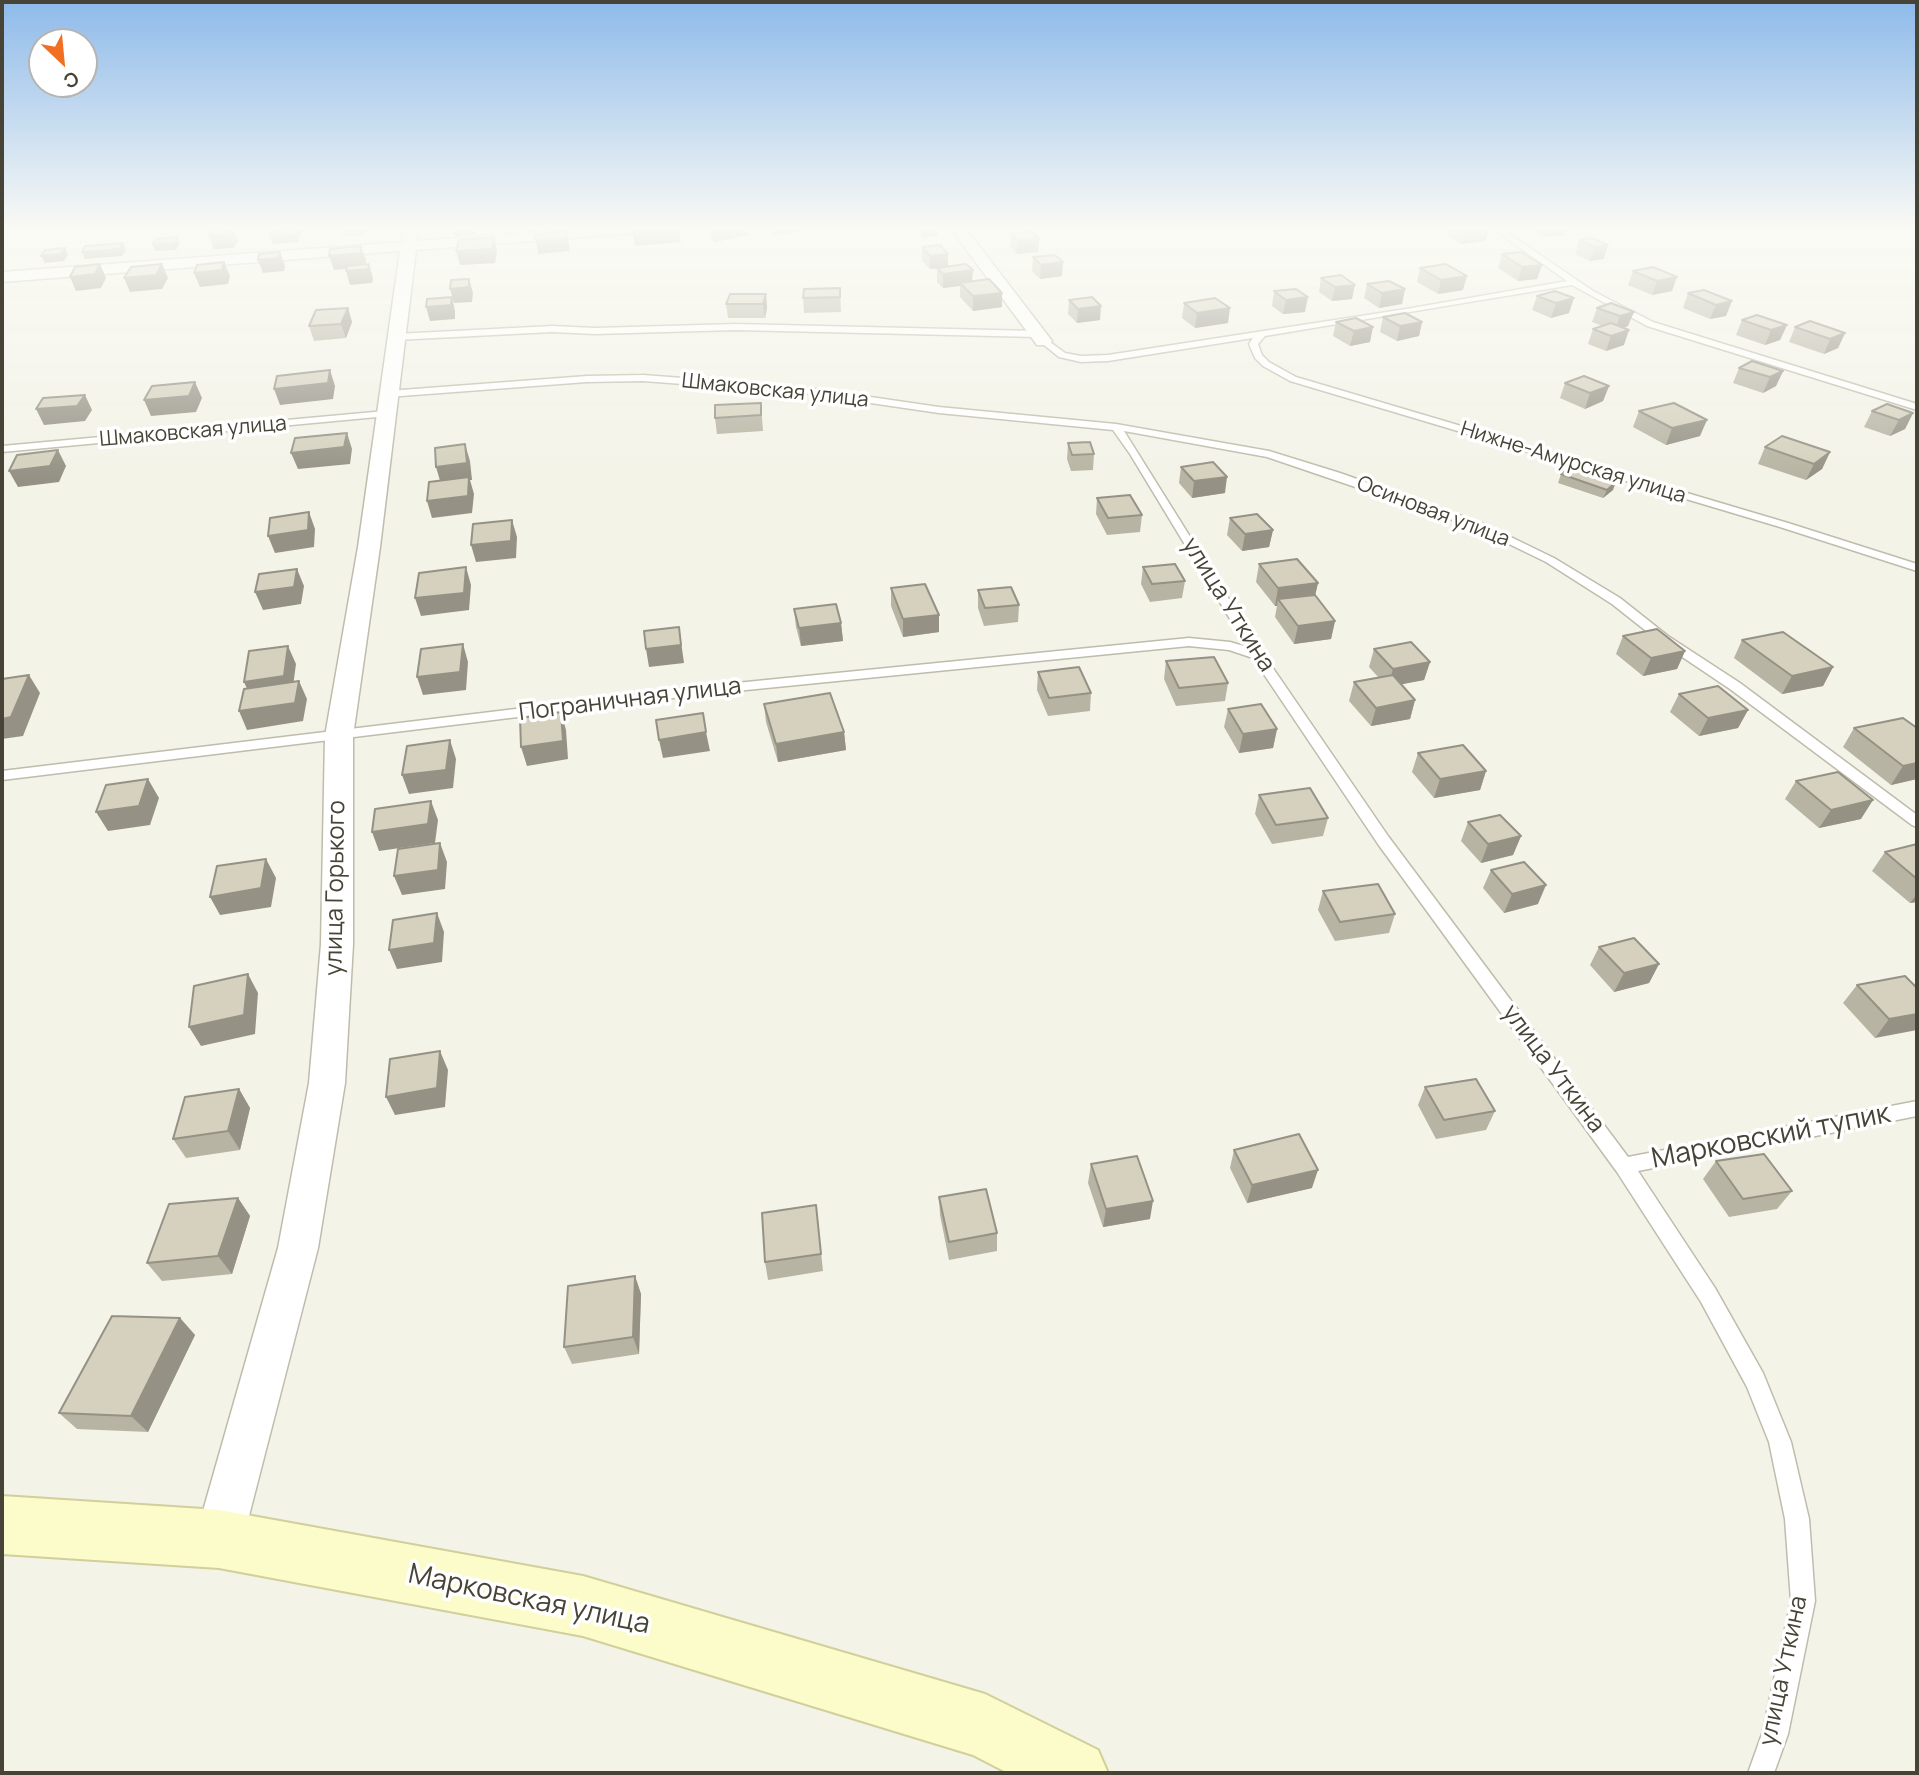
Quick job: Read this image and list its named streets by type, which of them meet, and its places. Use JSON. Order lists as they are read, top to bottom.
{
  "streets": {
    "street": ["улица Горького", "Марковская улица"],
    "lane": [
      "Шмаковская улица",
      "Нижне-Амурская улица",
      "Осиновая улица",
      "улица Уткина",
      "Пограничная улица",
      "Марковский тупик"
    ]
  },
  "crossings": [
    ["Шмаковская улица", "Осиновая улица"],
    ["Шмаковская улица", "улица Уткина"],
    ["Шмаковская улица", "улица Горького"],
    ["улица Уткина", "Пограничная улица"],
    ["улица Уткина", "Марковский тупик"],
    ["Пограничная улица", "улица Горького"],
    ["улица Горького", "Марковская улица"]
  ],
  "north": "bottom right"
}
